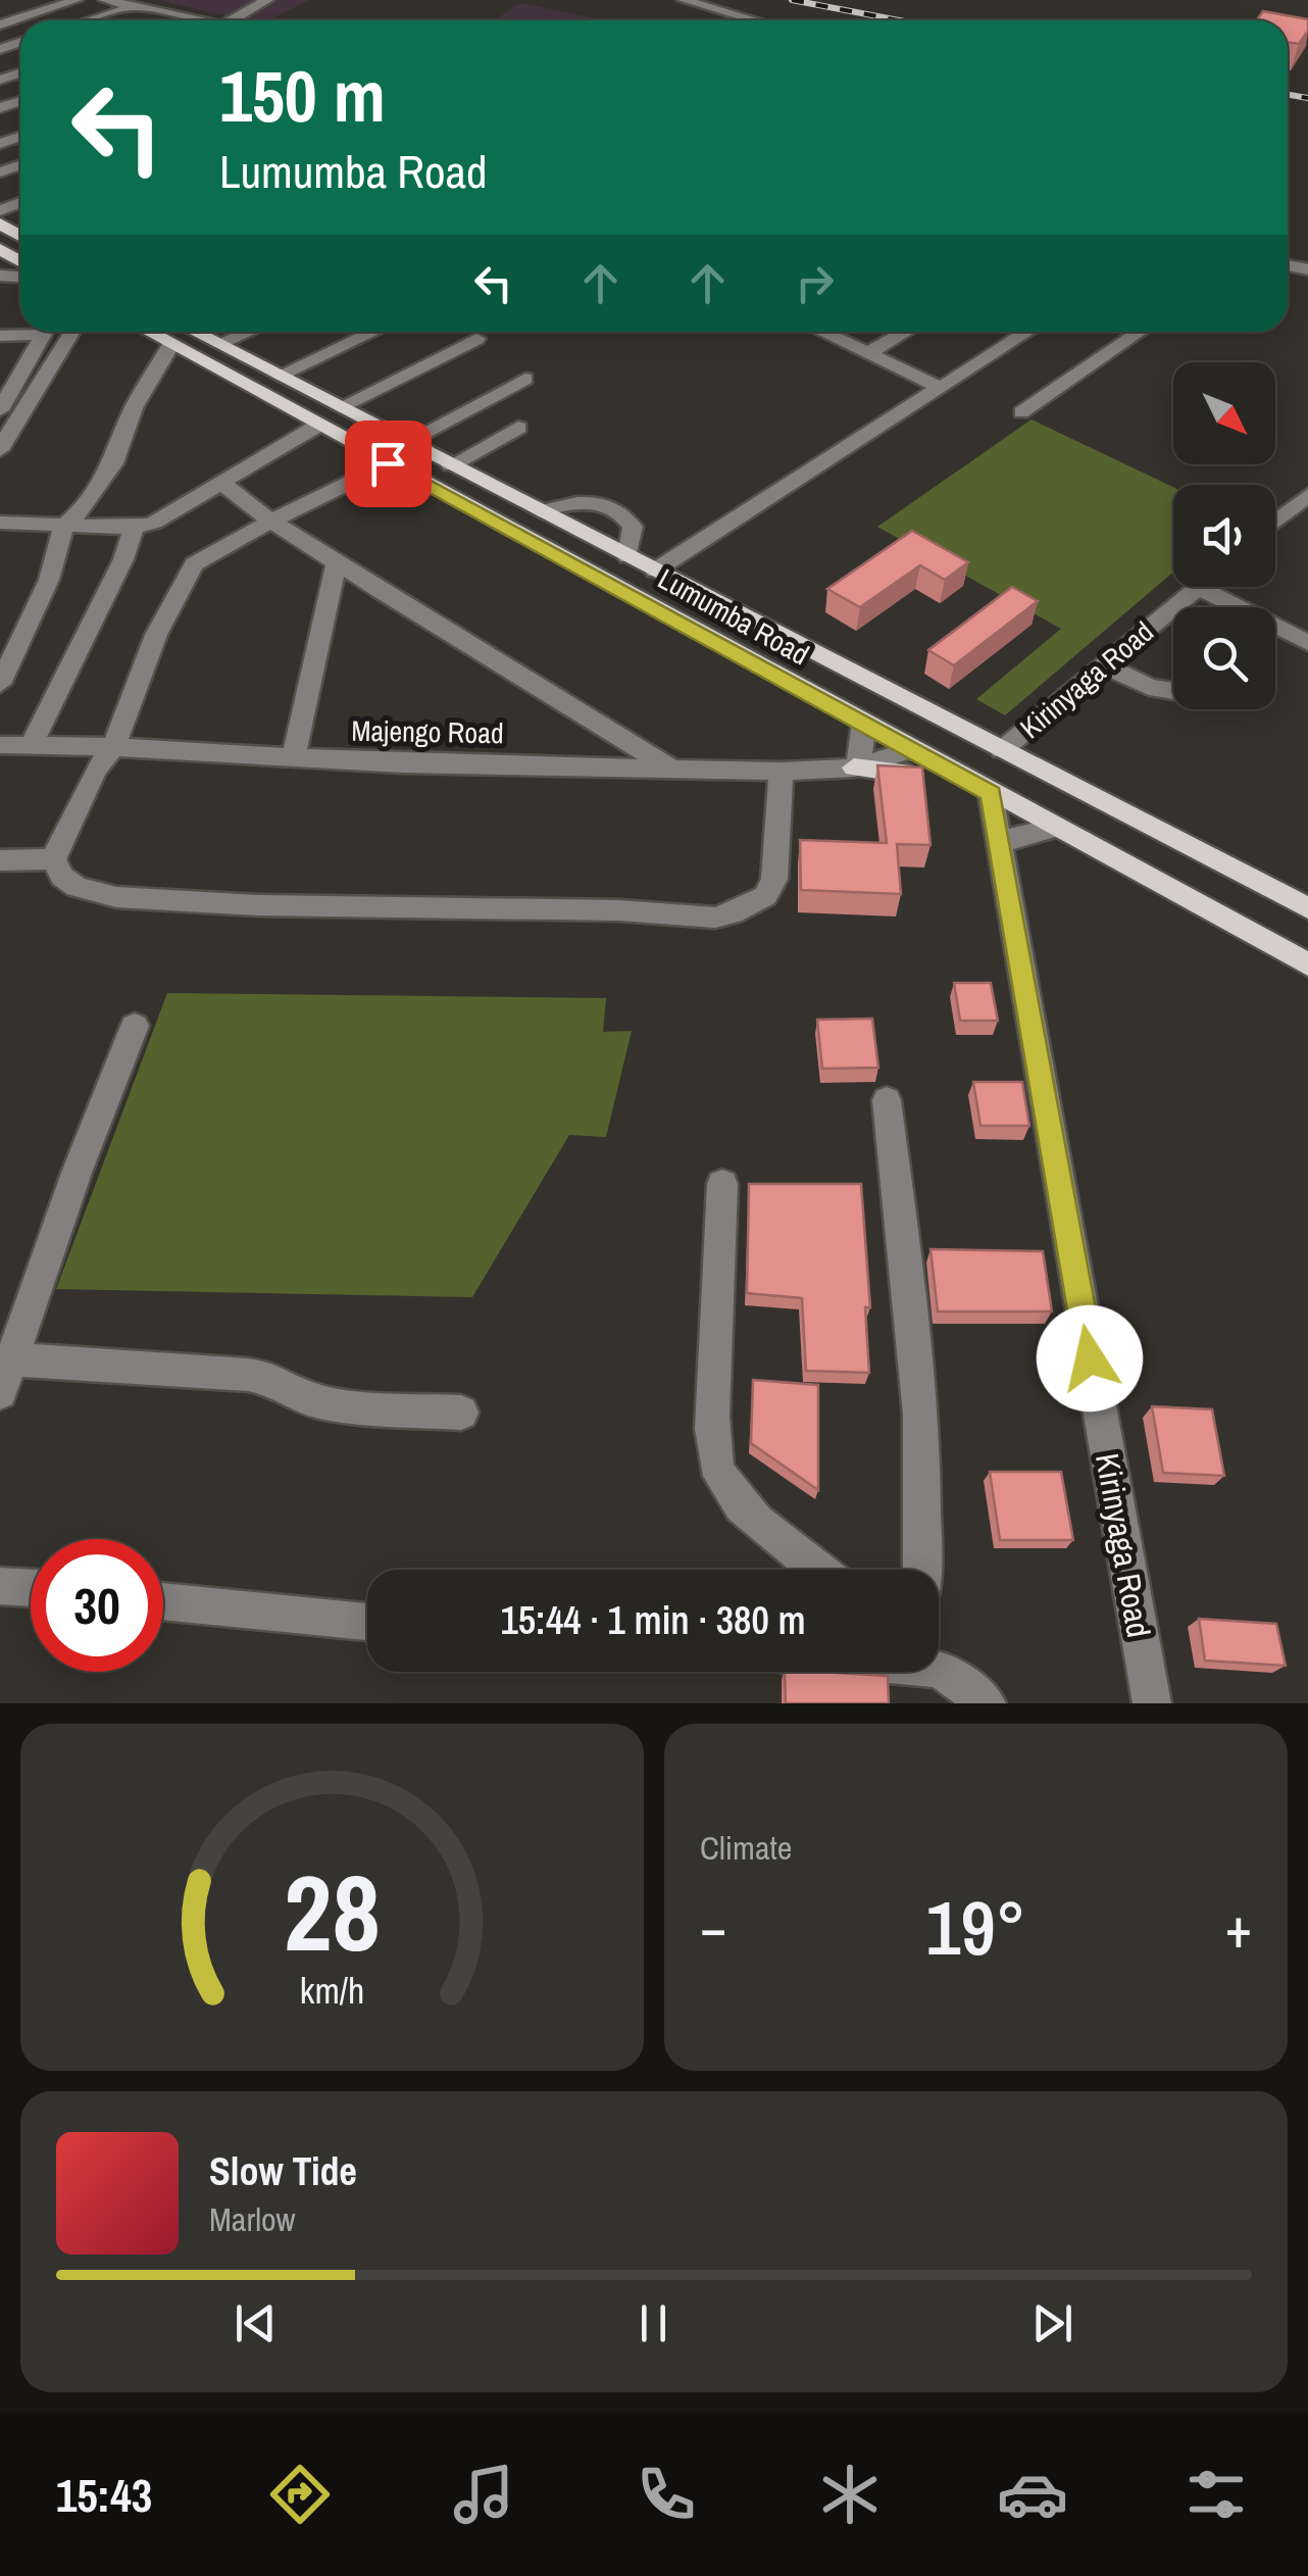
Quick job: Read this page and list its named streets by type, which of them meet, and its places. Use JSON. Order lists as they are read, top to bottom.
{
  "streets": {
    "main road": ["Lumumba Road"],
    "street": ["Kirinyaga Road", "Majengo Road"]
  },
  "crossings": [
    ["Lumumba Road", "Kirinyaga Road"],
    ["Lumumba Road", "Majengo Road"]
  ],
  "north": "bottom right",
  "page": {
    "turn": ["150 m", "Lumumba Road"],
    "limit": "30",
    "trip": "15:44 · 1 min · 380 m",
    "tile": "Climate",
    "heat": ["−", "19°", "+"],
    "song": ["Slow Tide", "Marlow"],
    "tabs": "15:43",
    "gauge": ["28", "km/h"]
  }
}
